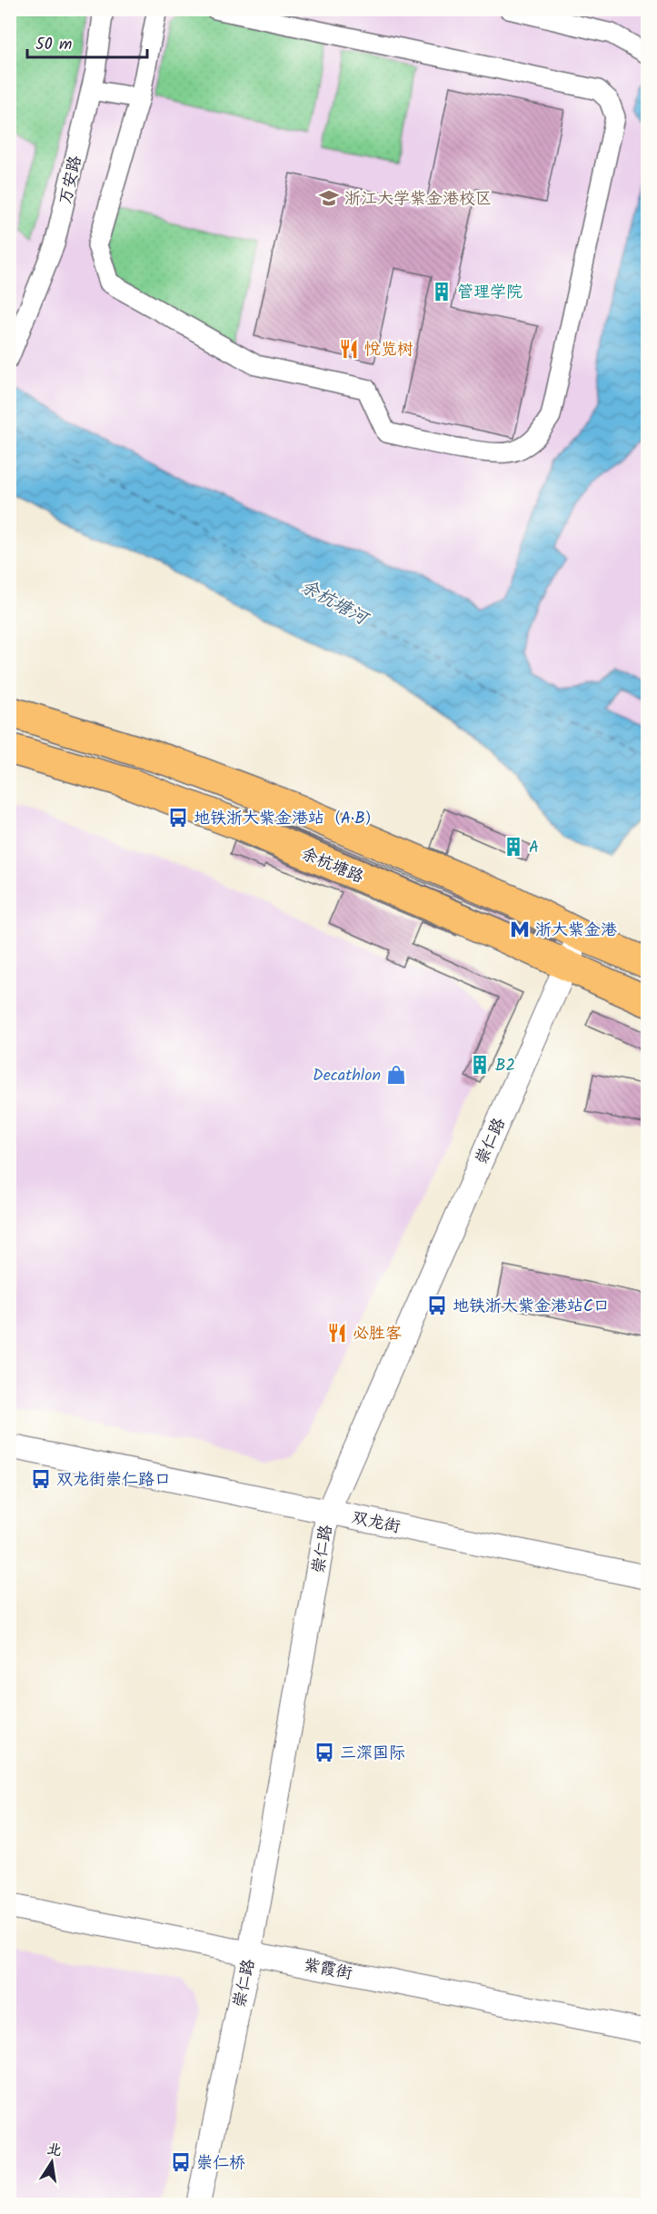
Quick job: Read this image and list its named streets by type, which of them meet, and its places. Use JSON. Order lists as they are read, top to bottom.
{
  "streets": {
    "main road": ["余杭塘路"],
    "street": [
      "万安路",
      "崇仁路",
      "双龙街",
      "紫霞街"
    ]
  },
  "crossings": [
    ["余杭塘路", "崇仁路"],
    ["崇仁路", "双龙街"],
    ["崇仁路", "紫霞街"]
  ],
  "water": ["余杭塘河"],
  "places": {
    "school or university": ["浙江大学紫金港校区"],
    "building": ["管理学院", "A", "B2"],
    "restaurant": ["悦览树", "必胜客"],
    "bus stop": [
      "地铁浙大紫金港站（A·B）",
      "地铁浙大紫金港站C口",
      "双龙街崇仁路口",
      "三深国际",
      "崇仁桥"
    ],
    "metro station": ["浙大紫金港"],
    "shop": ["Decathlon"]
  },
  "scale_bar": "50 m",
  "north": "top"
}
